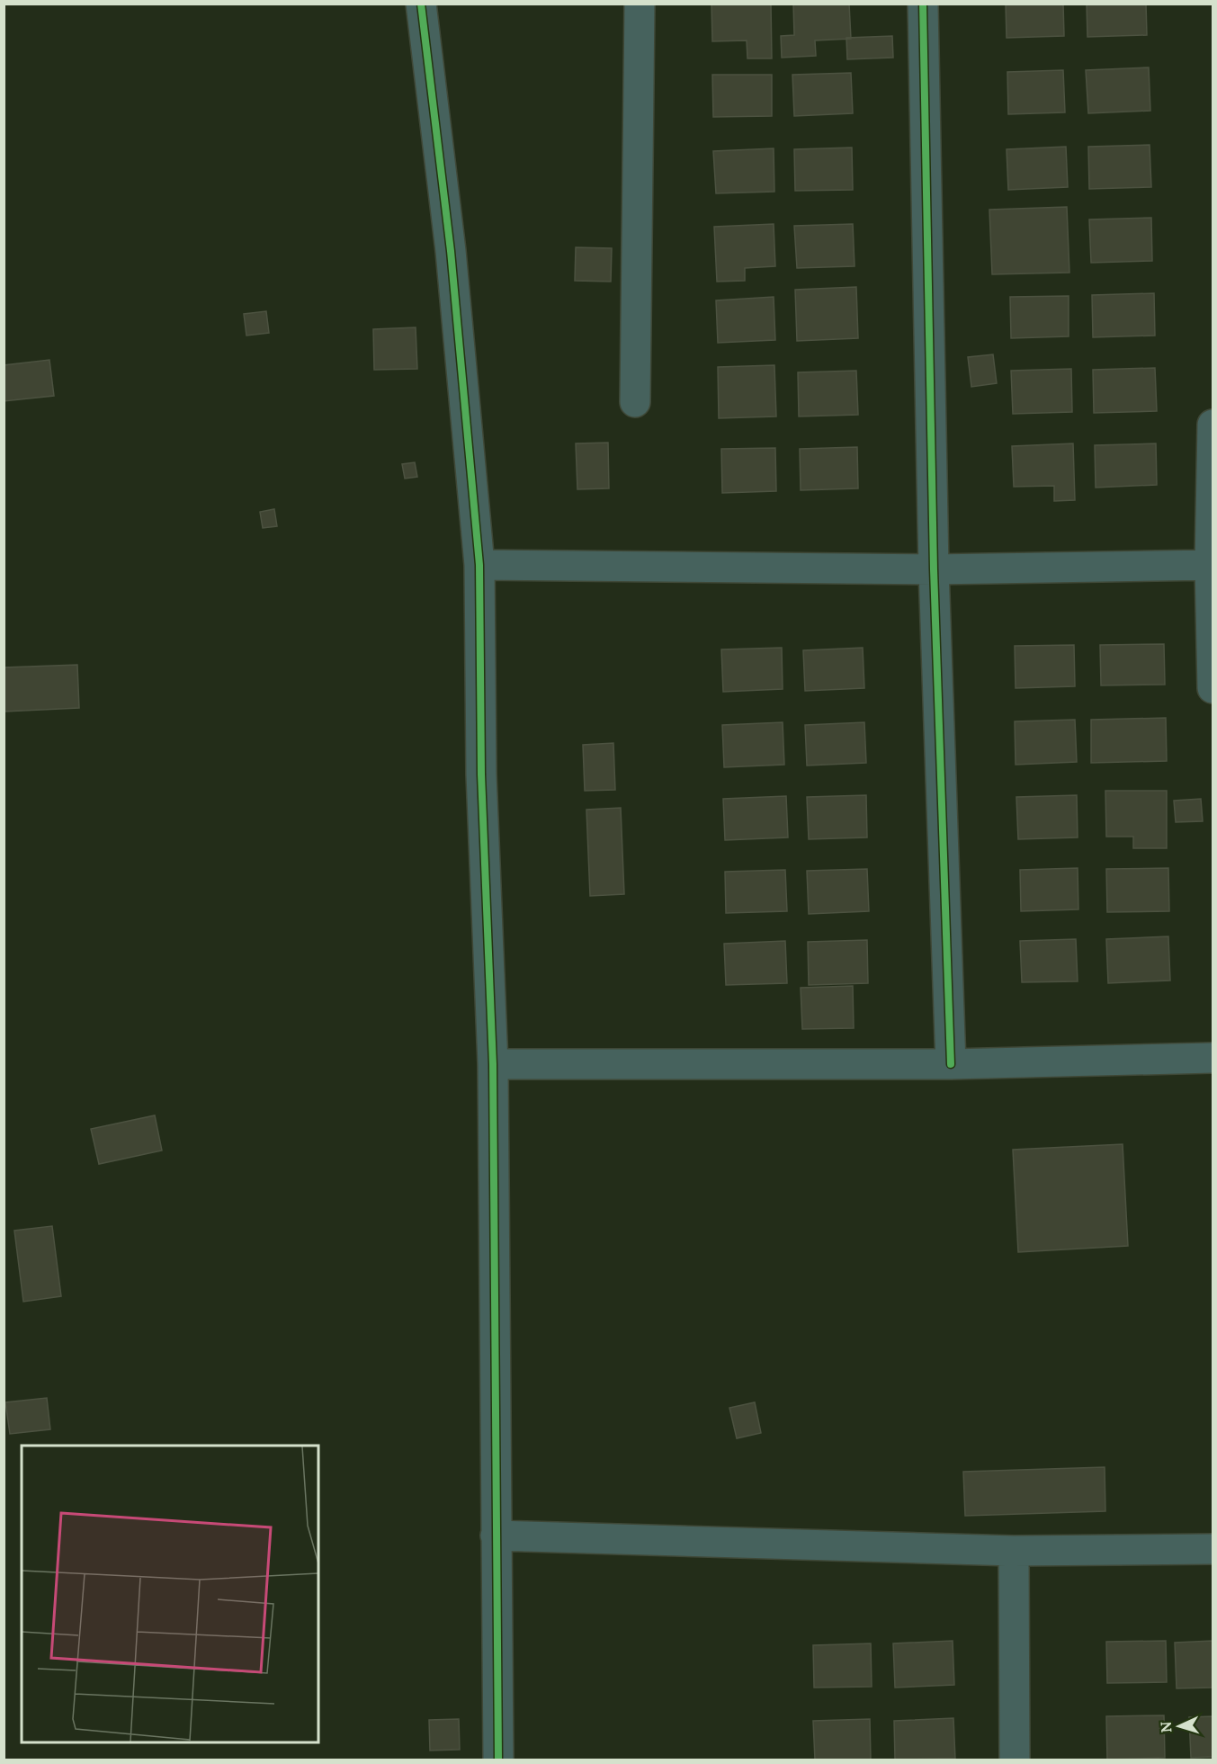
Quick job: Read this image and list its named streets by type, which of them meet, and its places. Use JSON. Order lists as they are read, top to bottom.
{
  "north": "left"
}
